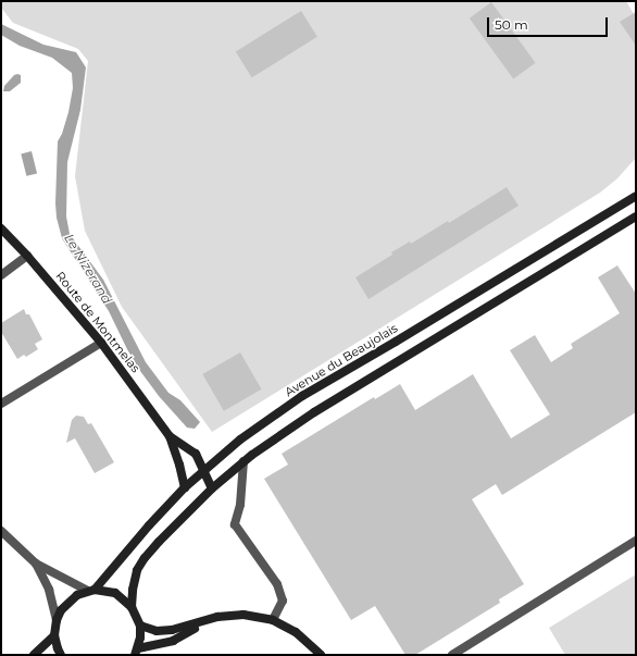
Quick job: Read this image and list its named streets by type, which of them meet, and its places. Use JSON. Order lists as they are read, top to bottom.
{
  "streets": {
    "main road": ["Route de Montmelas", "Avenue du Beaujolais"]
  },
  "crossings": [
    ["Route de Montmelas", "Avenue du Beaujolais"]
  ],
  "water": ["Le Nizerand"],
  "scale_bar": "50 m"
}
